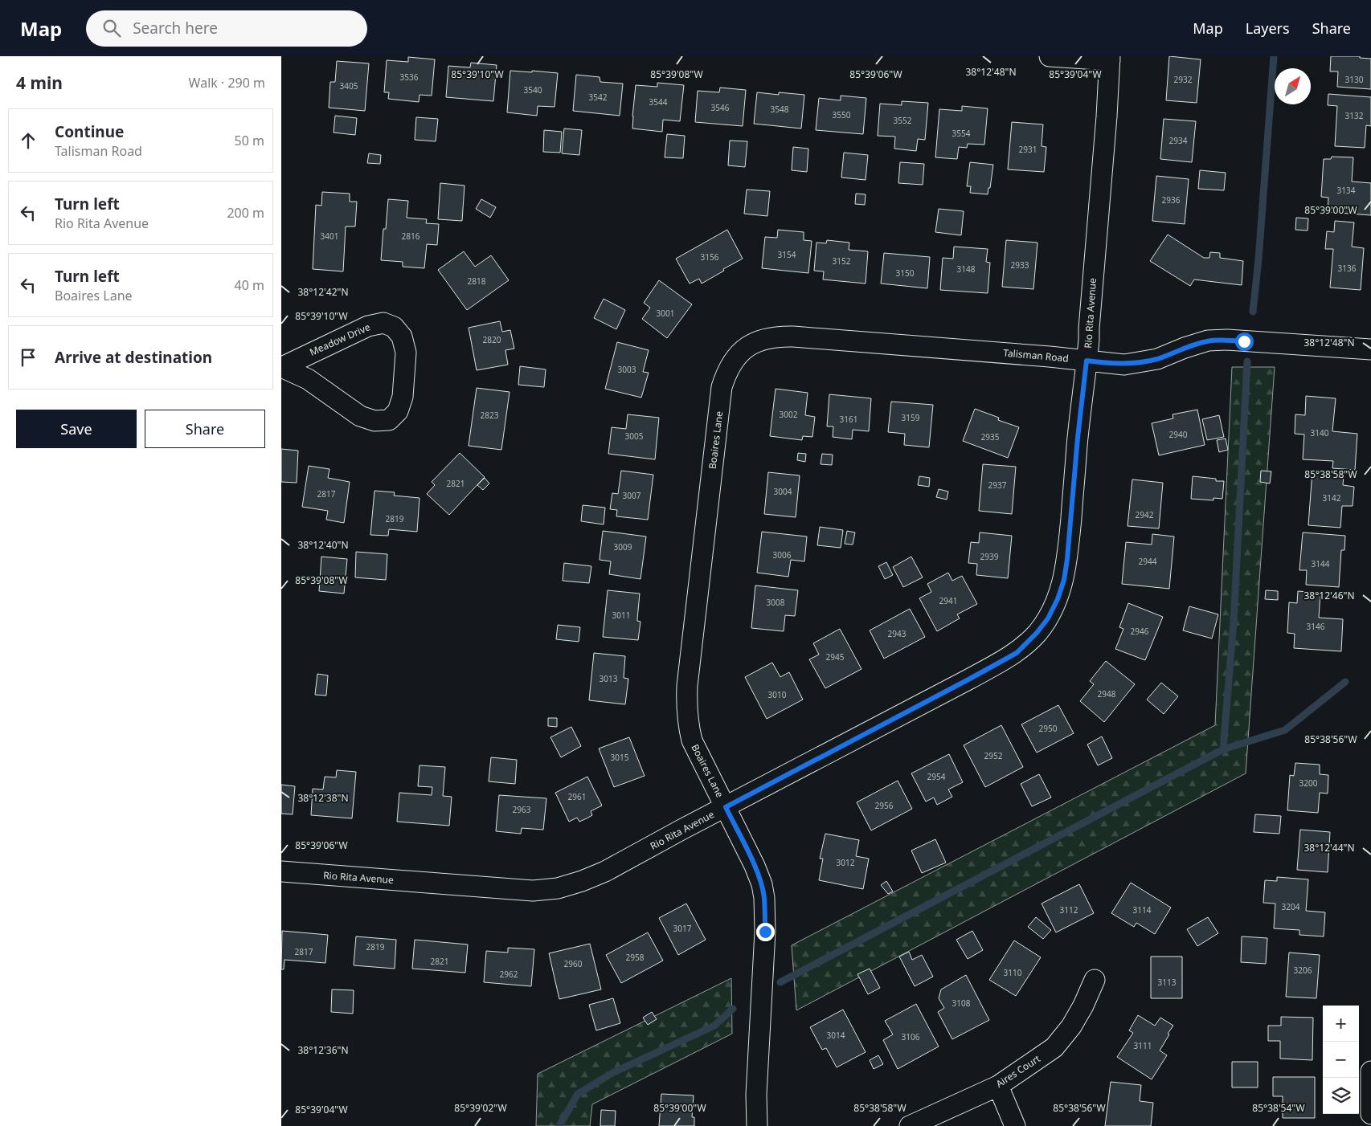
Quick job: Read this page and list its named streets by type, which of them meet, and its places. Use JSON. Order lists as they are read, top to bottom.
{
  "streets": {
    "street": [
      "Rio Rita Avenue",
      "Meadow Drive",
      "Talisman Road",
      "Boaires Lane",
      "Aires Court"
    ]
  },
  "crossings": [
    ["Rio Rita Avenue", "Talisman Road"],
    ["Rio Rita Avenue", "Boaires Lane"],
    ["Talisman Road", "Boaires Lane"]
  ],
  "house_numbers": [
    "3536",
    "2932",
    "3130",
    "3405",
    "3540",
    "3542",
    "3544",
    "3546",
    "3548",
    "3550",
    "3132",
    "3552",
    "3554",
    "2934",
    "2931",
    "3134",
    "2936",
    "3401",
    "2816",
    "3154",
    "3156",
    "3152",
    "2933",
    "3136",
    "3148",
    "3150",
    "2818",
    "3001",
    "2820",
    "3003",
    "3002",
    "2823",
    "3159",
    "3161",
    "3140",
    "2940",
    "3005",
    "2935",
    "2821",
    "2937",
    "3004",
    "2817",
    "3007",
    "3142",
    "2942",
    "2819",
    "3009",
    "3006",
    "2939",
    "2944",
    "3144",
    "2941",
    "3008",
    "3011",
    "3146",
    "2946",
    "2943",
    "2945",
    "3013",
    "2948",
    "3010",
    "2950",
    "2952",
    "3015",
    "2954",
    "3200",
    "2961",
    "2956",
    "2963",
    "3012",
    "3204",
    "3112",
    "3114",
    "3017",
    "2819",
    "2817",
    "2958",
    "2821",
    "2960",
    "3206",
    "3110",
    "2962",
    "3113",
    "3108",
    "3014",
    "3106",
    "3111"
  ],
  "north": "top right",
  "page": {
    "header": "Map",
    "search": "Search here",
    "nav": ["Map", "Layers", "Share"],
    "heading": ["4 min", "Walk · 290 m"],
    "list": [
      ["Continue", "Talisman Road", "50 m"],
      ["Turn left", "Rio Rita Avenue", "200 m"],
      ["Turn left", "Boaires Lane", "40 m"],
      "Arrive at destination"
    ],
    "buttons": ["Save", "Share"],
    "map_buttons": ["+", "−"]
  },
  "coordinates": [
    "38°12'48\"N",
    "85°39'10\"W",
    "85°39'08\"W",
    "85°39'06\"W",
    "85°39'04\"W",
    "85°39'00\"W",
    "38°12'42\"N",
    "85°38'58\"W",
    "38°12'40\"N",
    "38°12'46\"N",
    "85°38'56\"W",
    "38°12'38\"N",
    "38°12'44\"N",
    "38°12'36\"N",
    "85°39'02\"W",
    "85°38'54\"W"
  ]
}
